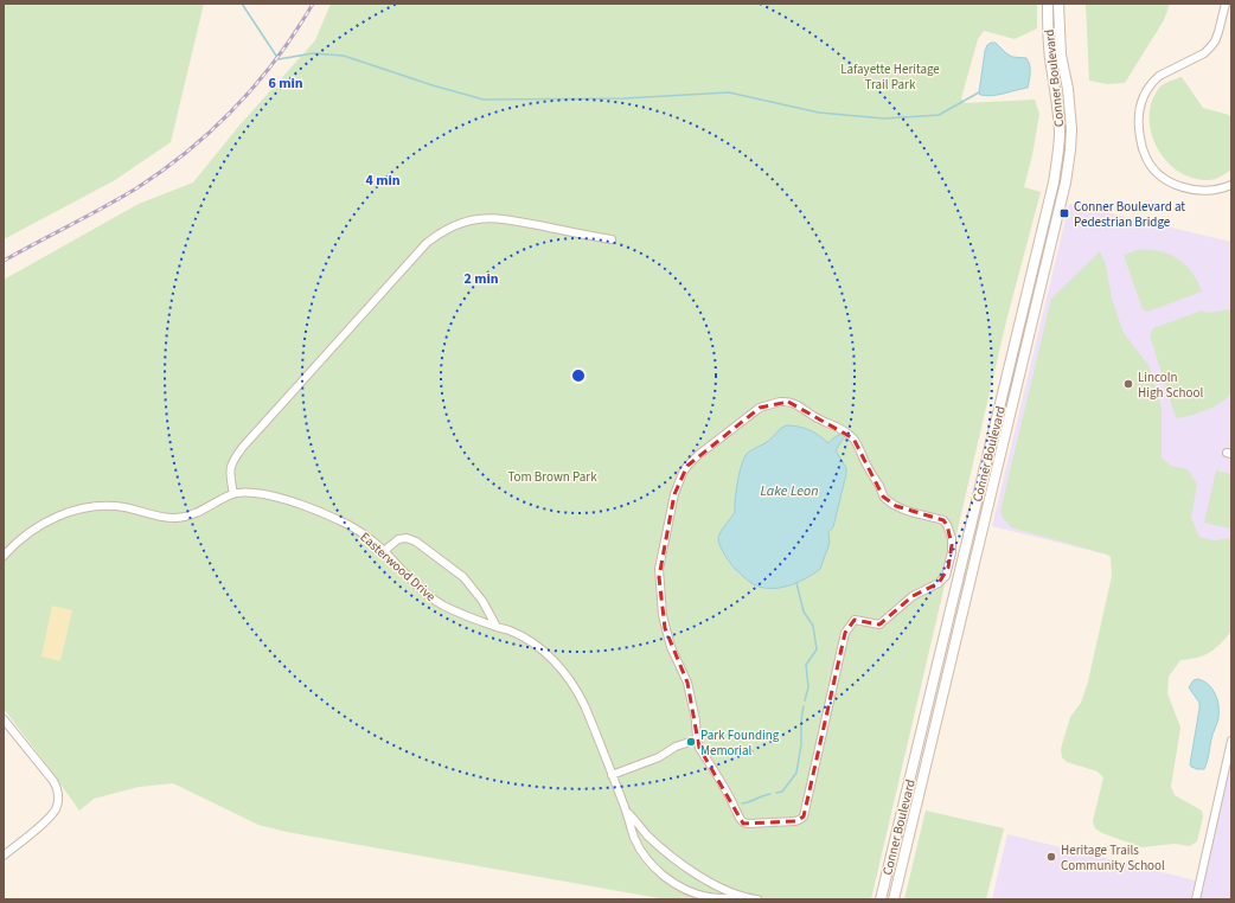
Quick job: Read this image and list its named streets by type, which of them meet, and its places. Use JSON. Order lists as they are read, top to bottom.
{
  "streets": {
    "main road": ["Conner Boulevard"],
    "street": ["Easterwood Drive"]
  },
  "water": ["Lake Leon"],
  "parks": ["Lafayette Heritage Trail Park", "Tom Brown Park"],
  "places": {
    "transit": ["Conner Boulevard at Pedestrian Bridge"],
    "other": ["Lincoln High School", "Park Founding Memorial", "Heritage Trails Community School"]
  },
  "rings": ["6 min", "4 min", "2 min"]
}
